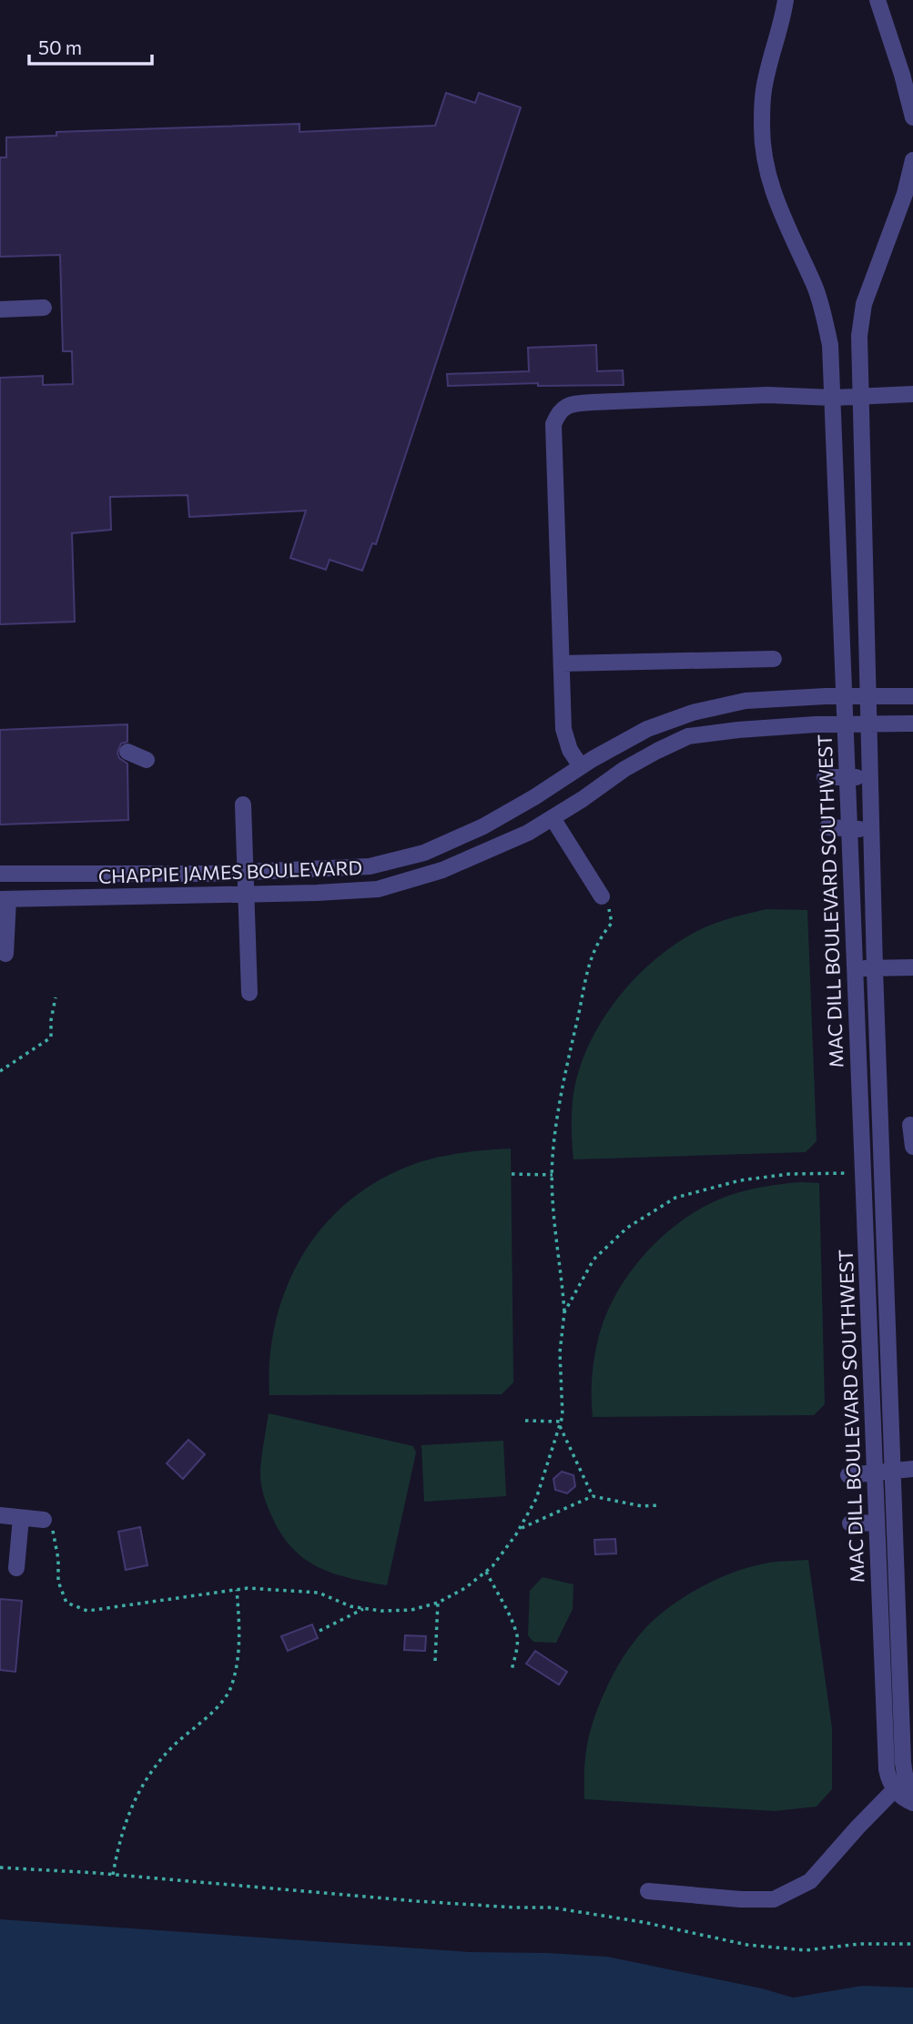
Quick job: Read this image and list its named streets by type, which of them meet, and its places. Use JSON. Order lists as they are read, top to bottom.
{
  "streets": {
    "street": ["CHAPPIE JAMES BOULEVARD", "MAC DILL BOULEVARD SOUTHWEST"]
  },
  "crossings": [
    ["CHAPPIE JAMES BOULEVARD", "MAC DILL BOULEVARD SOUTHWEST"]
  ],
  "scale_bar": "50 m"
}
